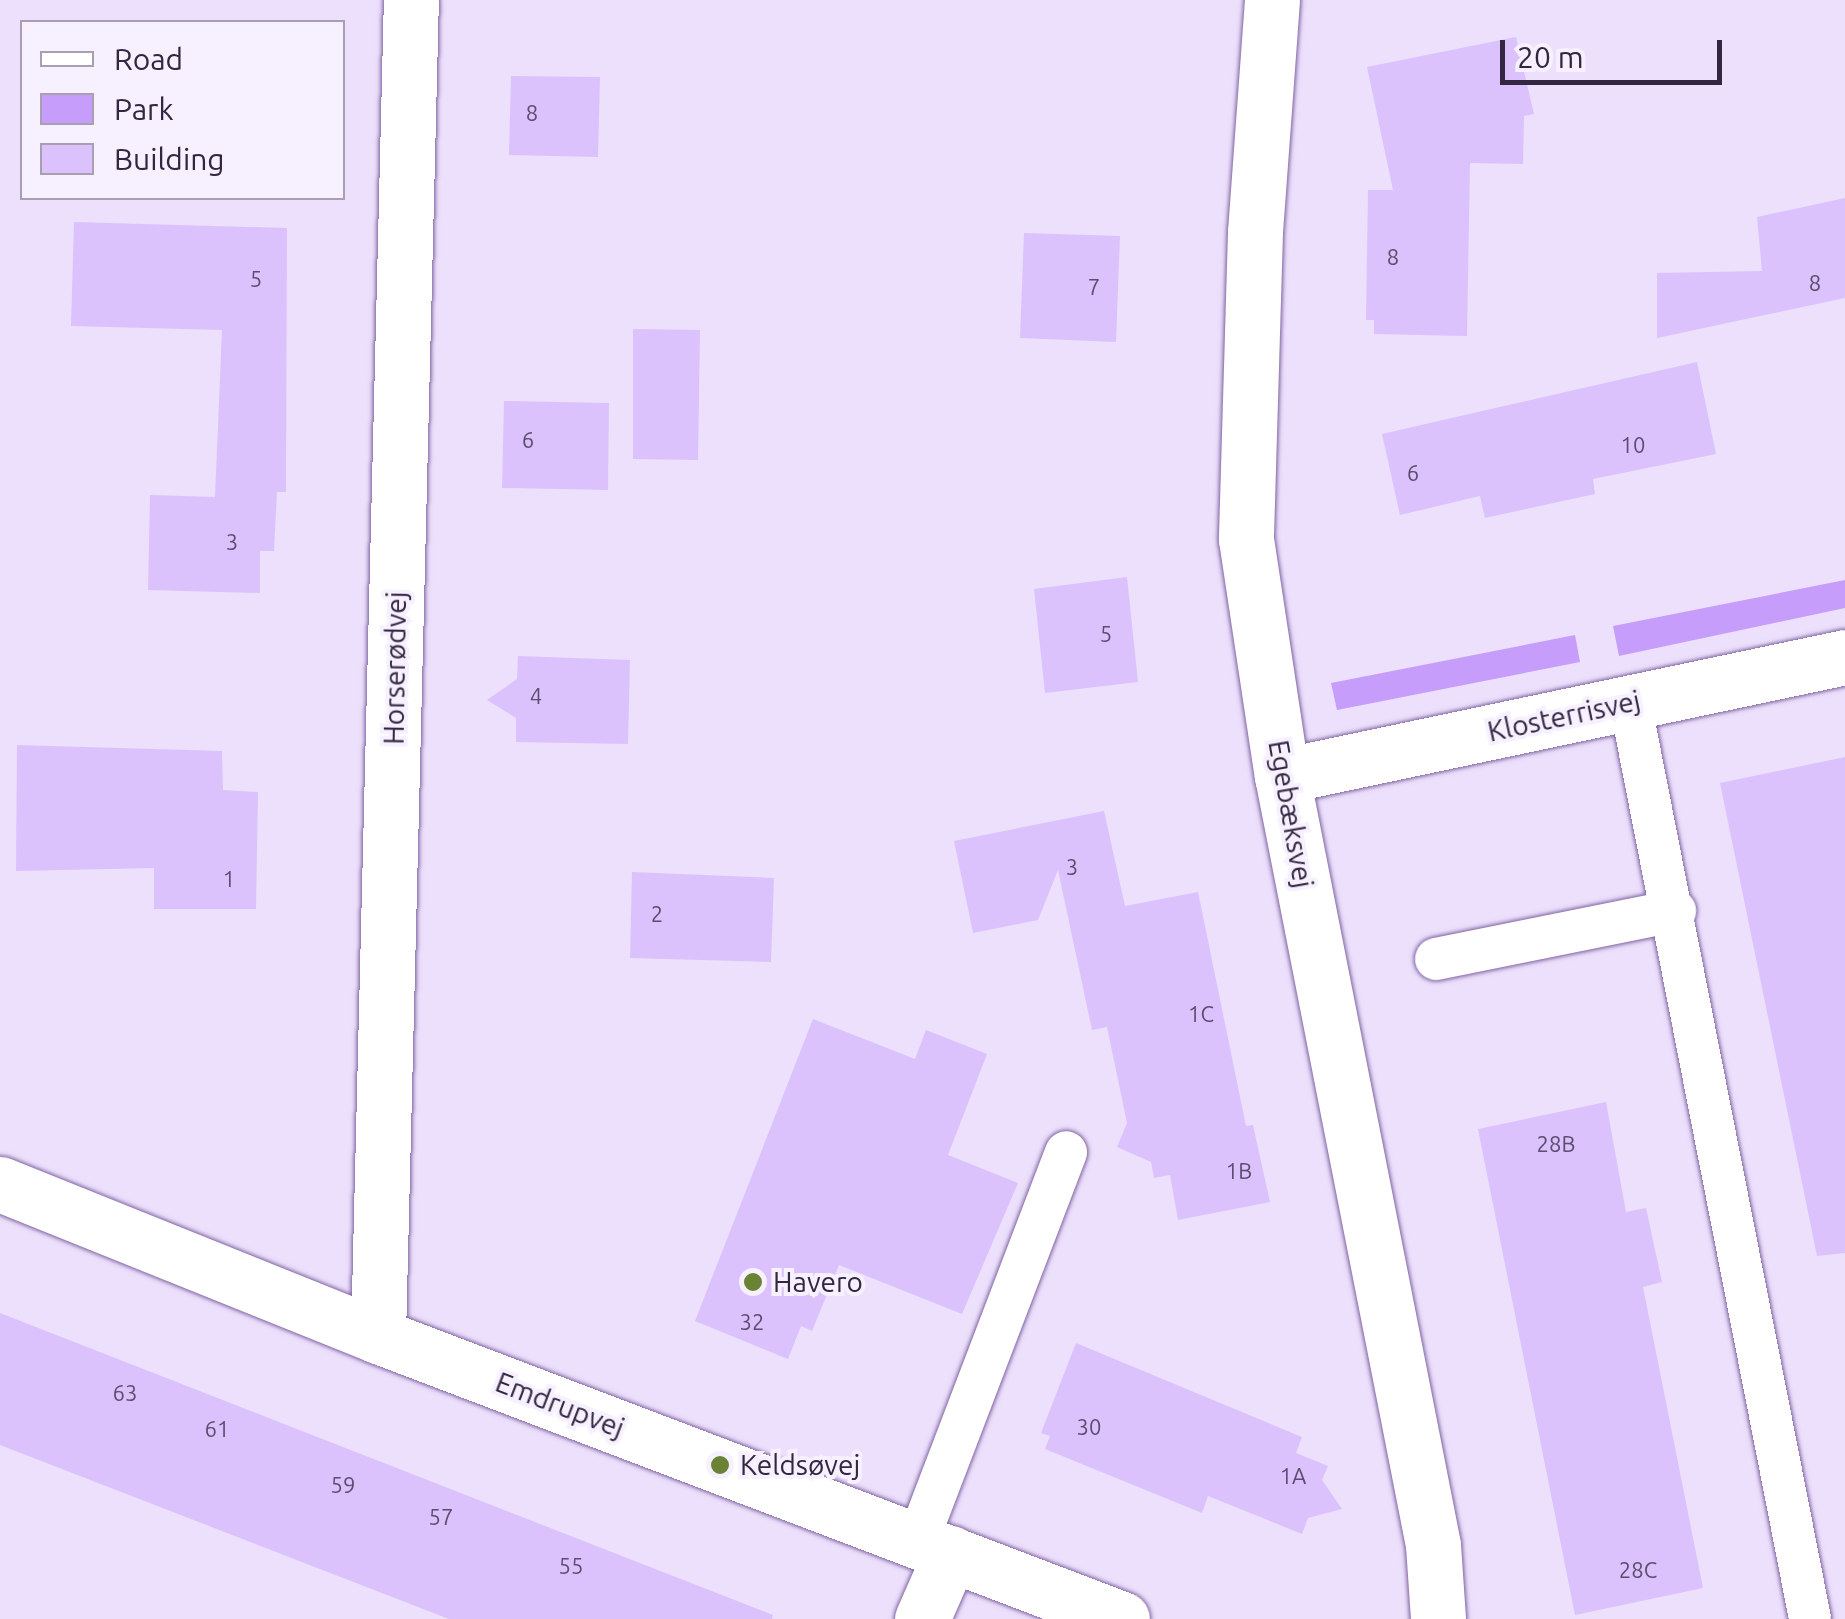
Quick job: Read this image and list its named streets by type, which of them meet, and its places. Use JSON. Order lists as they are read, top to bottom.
{
  "streets": {
    "street": [
      "Horserødvej",
      "Klosterrisvej",
      "Egebæksvej",
      "Emdrupvej"
    ]
  },
  "crossings": [
    ["Horserødvej", "Emdrupvej"],
    ["Klosterrisvej", "Egebæksvej"]
  ],
  "places": ["Havero", "Keldsøvej"],
  "house_numbers": [
    "8",
    "8",
    "5",
    "8",
    "7",
    "6",
    "10",
    "6",
    "3",
    "5",
    "4",
    "3",
    "1",
    "2",
    "1C",
    "28B",
    "1B",
    "32",
    "63",
    "30",
    "61",
    "1A",
    "59",
    "57",
    "55",
    "28C"
  ],
  "legend": ["Road", "Park", "Building"],
  "scale_bar": "20 m"
}
